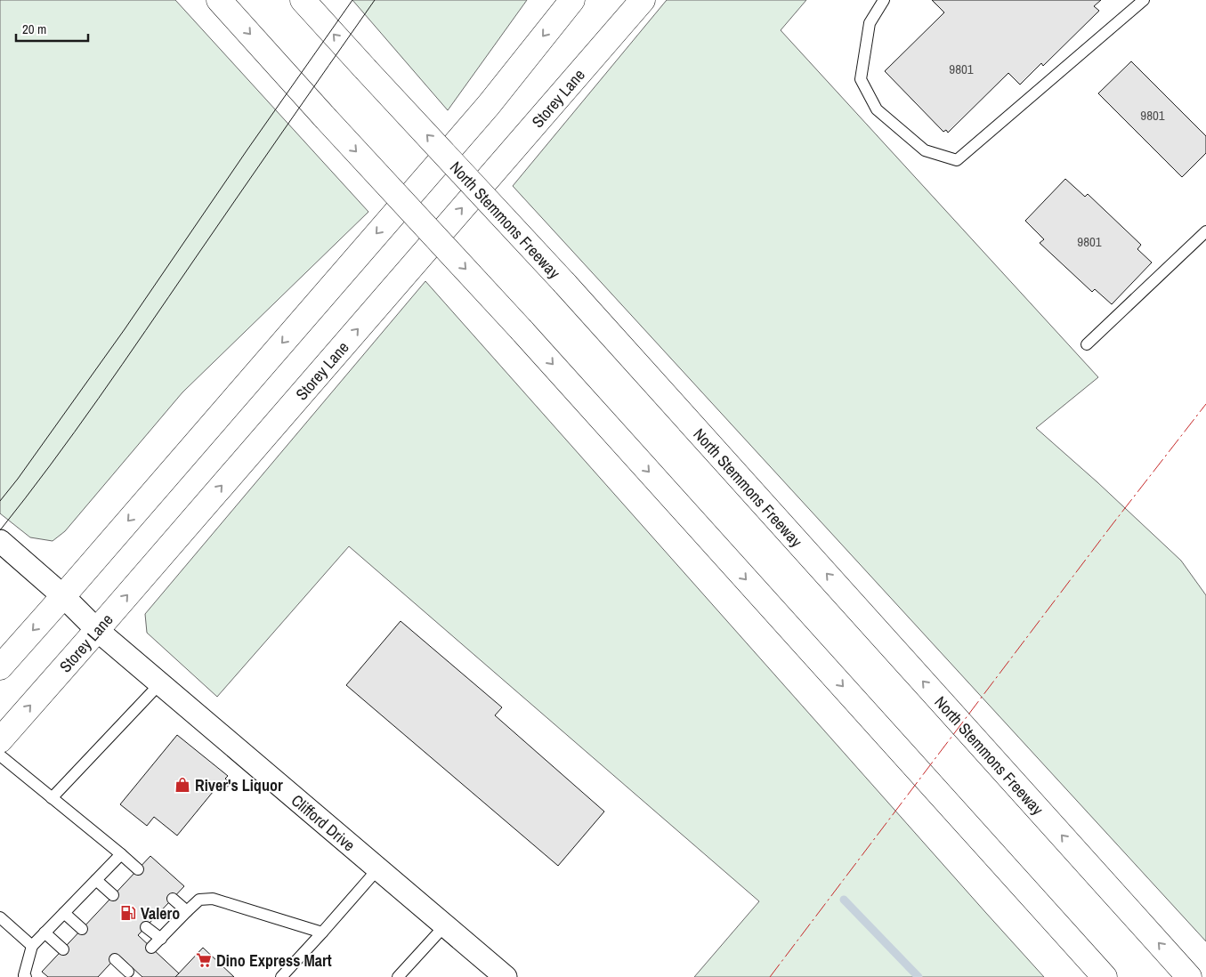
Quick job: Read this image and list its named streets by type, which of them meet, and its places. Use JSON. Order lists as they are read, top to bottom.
{
  "streets": {
    "highway": ["Storey Lane", "North Stemmons Freeway"],
    "street": ["Clifford Drive"]
  },
  "crossings": [
    ["Storey Lane", "Clifford Drive"]
  ],
  "places": {
    "shop": ["River's Liquor"],
    "fuel station": ["Valero"],
    "supermarket": ["Dino Express Mart"]
  },
  "house_numbers": ["9801", "9801", "9801"],
  "scale_bar": "20 m"
}
